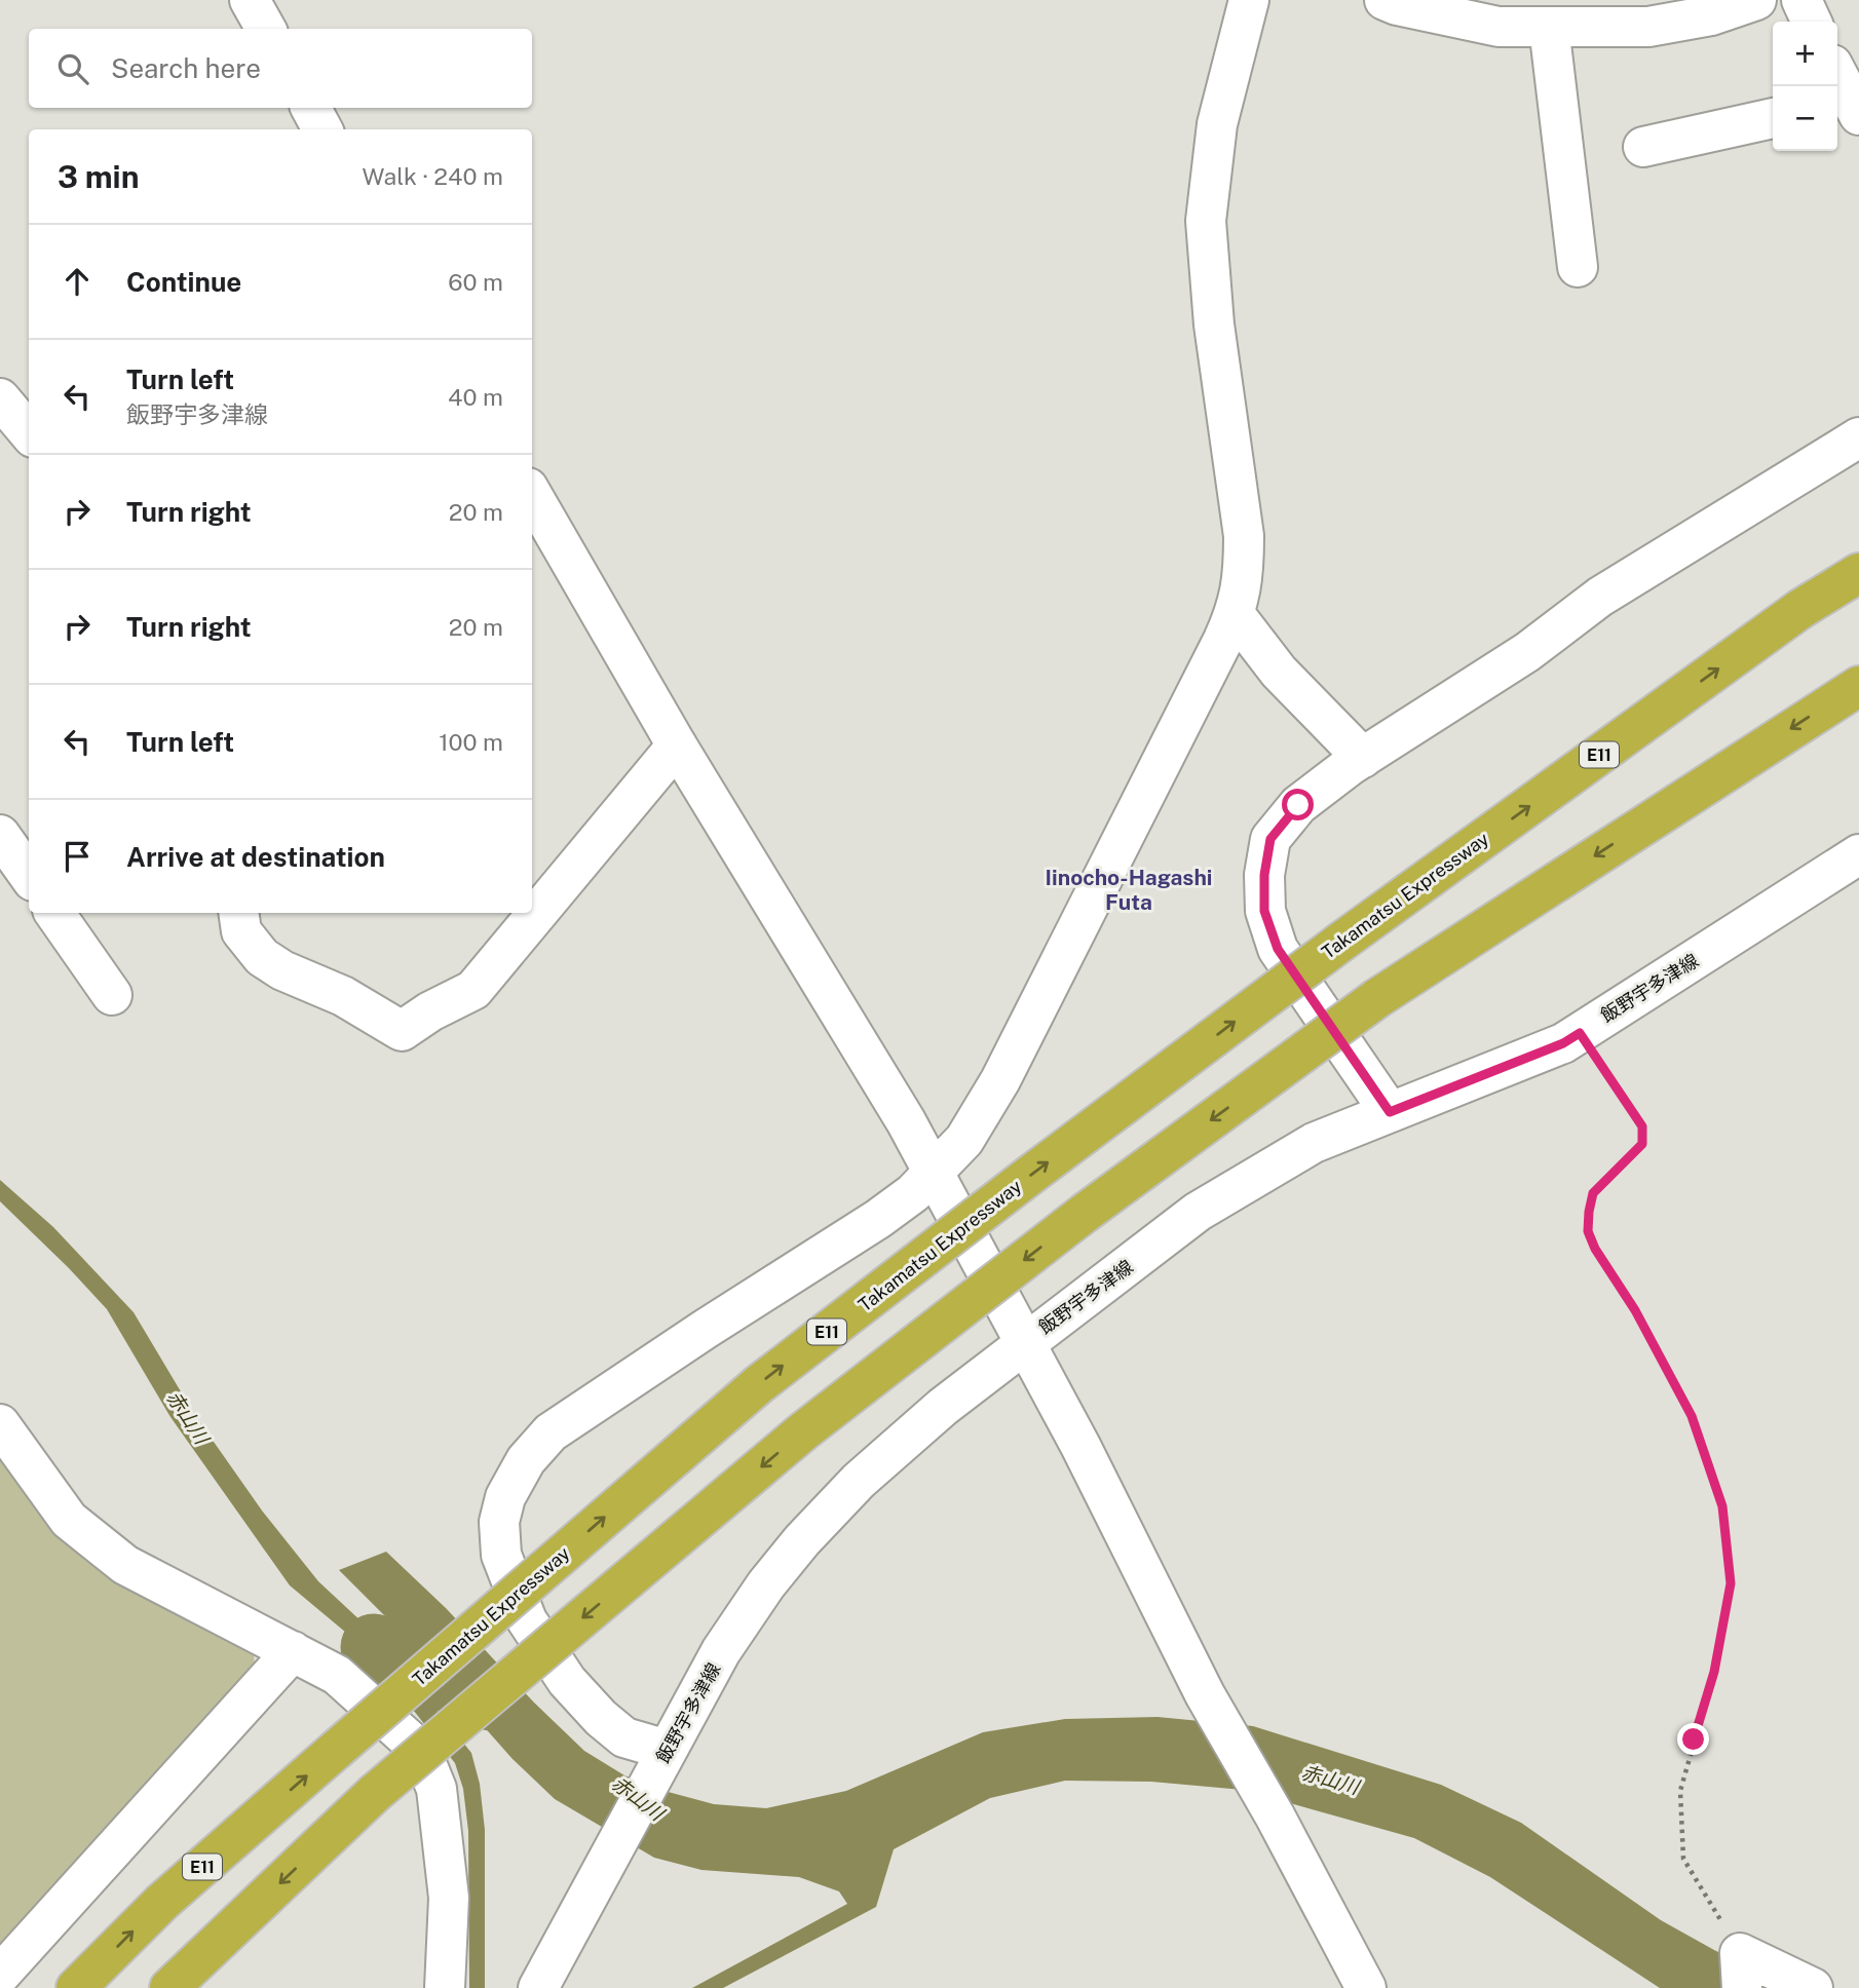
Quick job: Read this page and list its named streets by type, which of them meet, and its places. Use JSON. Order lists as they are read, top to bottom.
{
  "streets": {
    "highway": ["E11", "Takamatsu Expressway"],
    "street": ["飯野宇多津線"]
  },
  "districts": ["Iinocho-Hagashi Futa"],
  "water": ["赤山川"],
  "page": {
    "map_buttons": ["+", "−"],
    "search": "Search here",
    "heading": ["3 min", "Walk · 240 m"],
    "list": [
      ["Continue", "60 m"],
      ["Turn left", "飯野宇多津線", "40 m"],
      ["Turn right", "20 m"],
      ["Turn right", "20 m"],
      ["Turn left", "100 m"],
      "Arrive at destination"
    ]
  }
}
